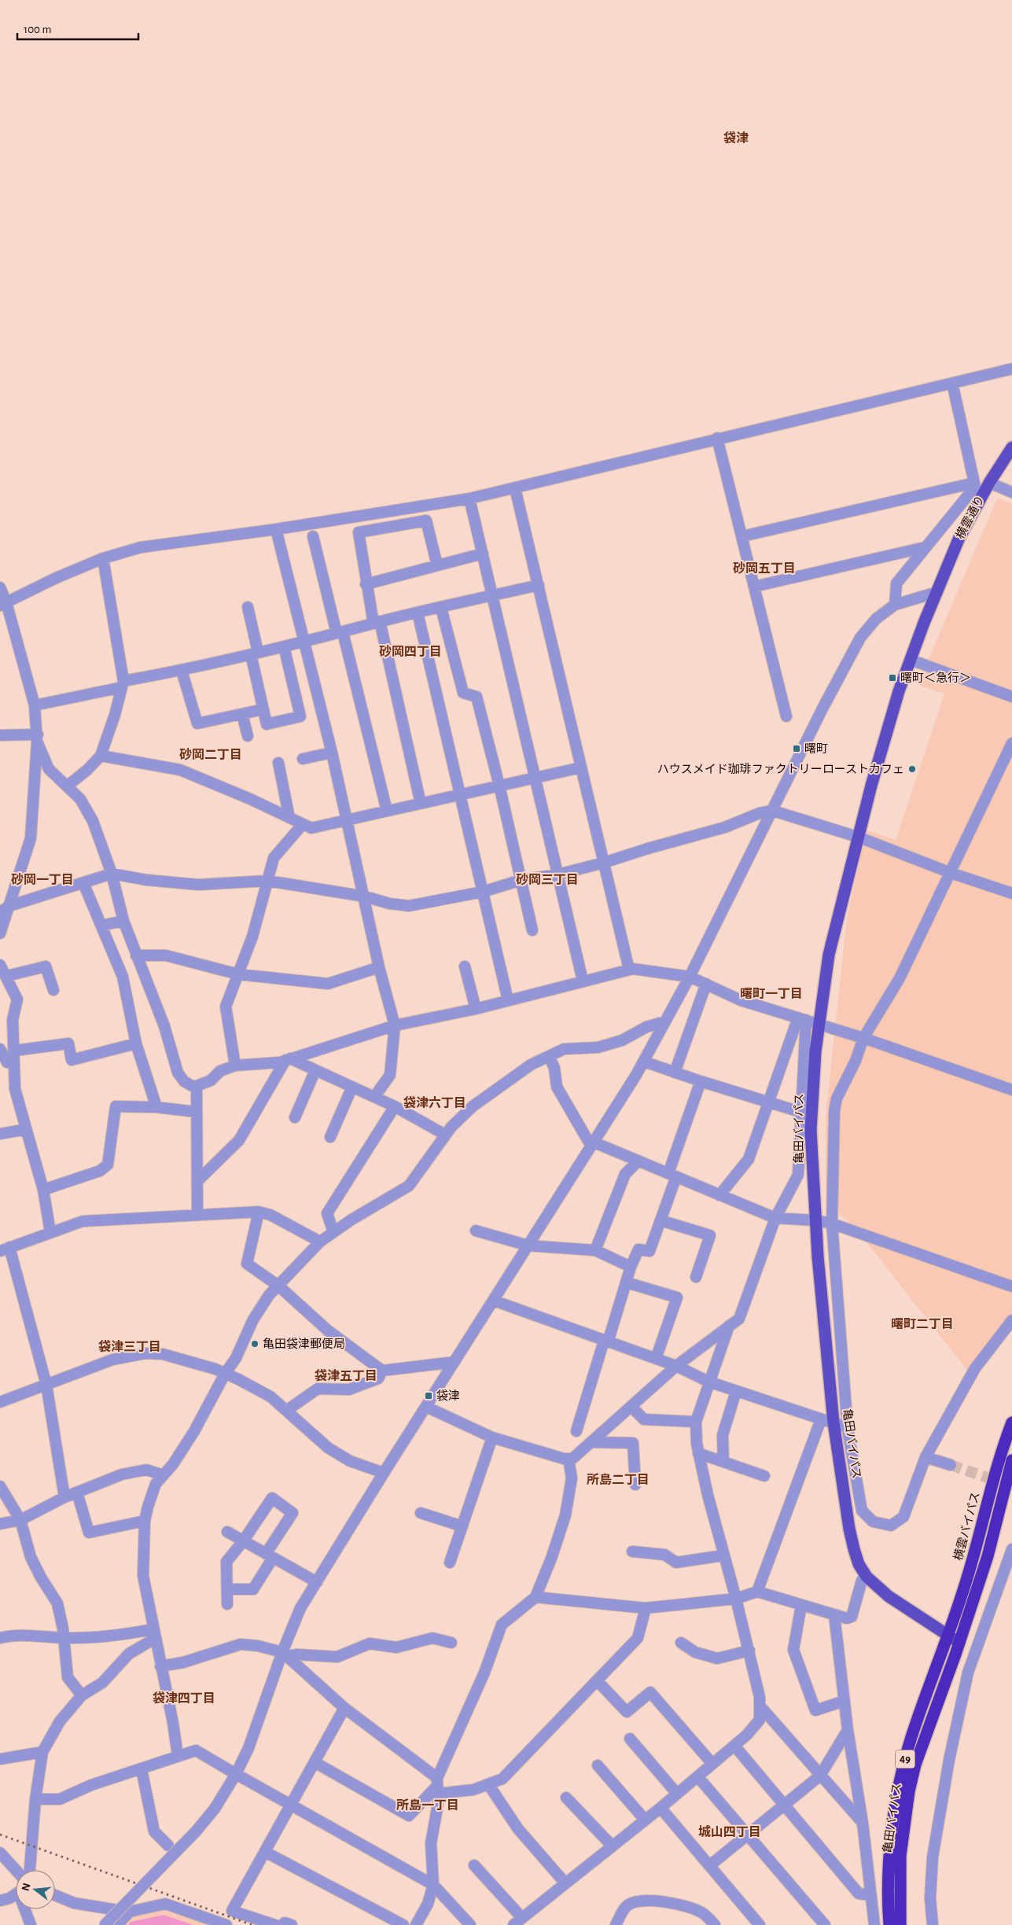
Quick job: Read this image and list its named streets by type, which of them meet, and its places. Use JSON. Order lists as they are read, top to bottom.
{
  "streets": {
    "highway": ["亀田バイパス", "横雲バイパス", "49"],
    "main road": ["横雲通り"]
  },
  "crossings": [
    ["横雲通り", "亀田バイパス"],
    ["亀田バイパス", "横雲バイパス"],
    ["亀田バイパス", "49"]
  ],
  "districts": [
    "袋津",
    "砂岡五丁目",
    "砂岡四丁目",
    "砂岡二丁目",
    "砂岡一丁目",
    "砂岡三丁目",
    "曙町一丁目",
    "袋津六丁目",
    "曙町二丁目",
    "袋津三丁目",
    "袋津五丁目",
    "所島二丁目",
    "袋津四丁目",
    "所島一丁目",
    "城山四丁目"
  ],
  "places": {
    "transit": ["曙町＜急行＞", "曙町", "袋津"],
    "other": ["ハウスメイド珈琲ファクトリーローストカフェ", "亀田袋津郵便局"]
  },
  "scale_bar": "100 m",
  "north": "left"
}
